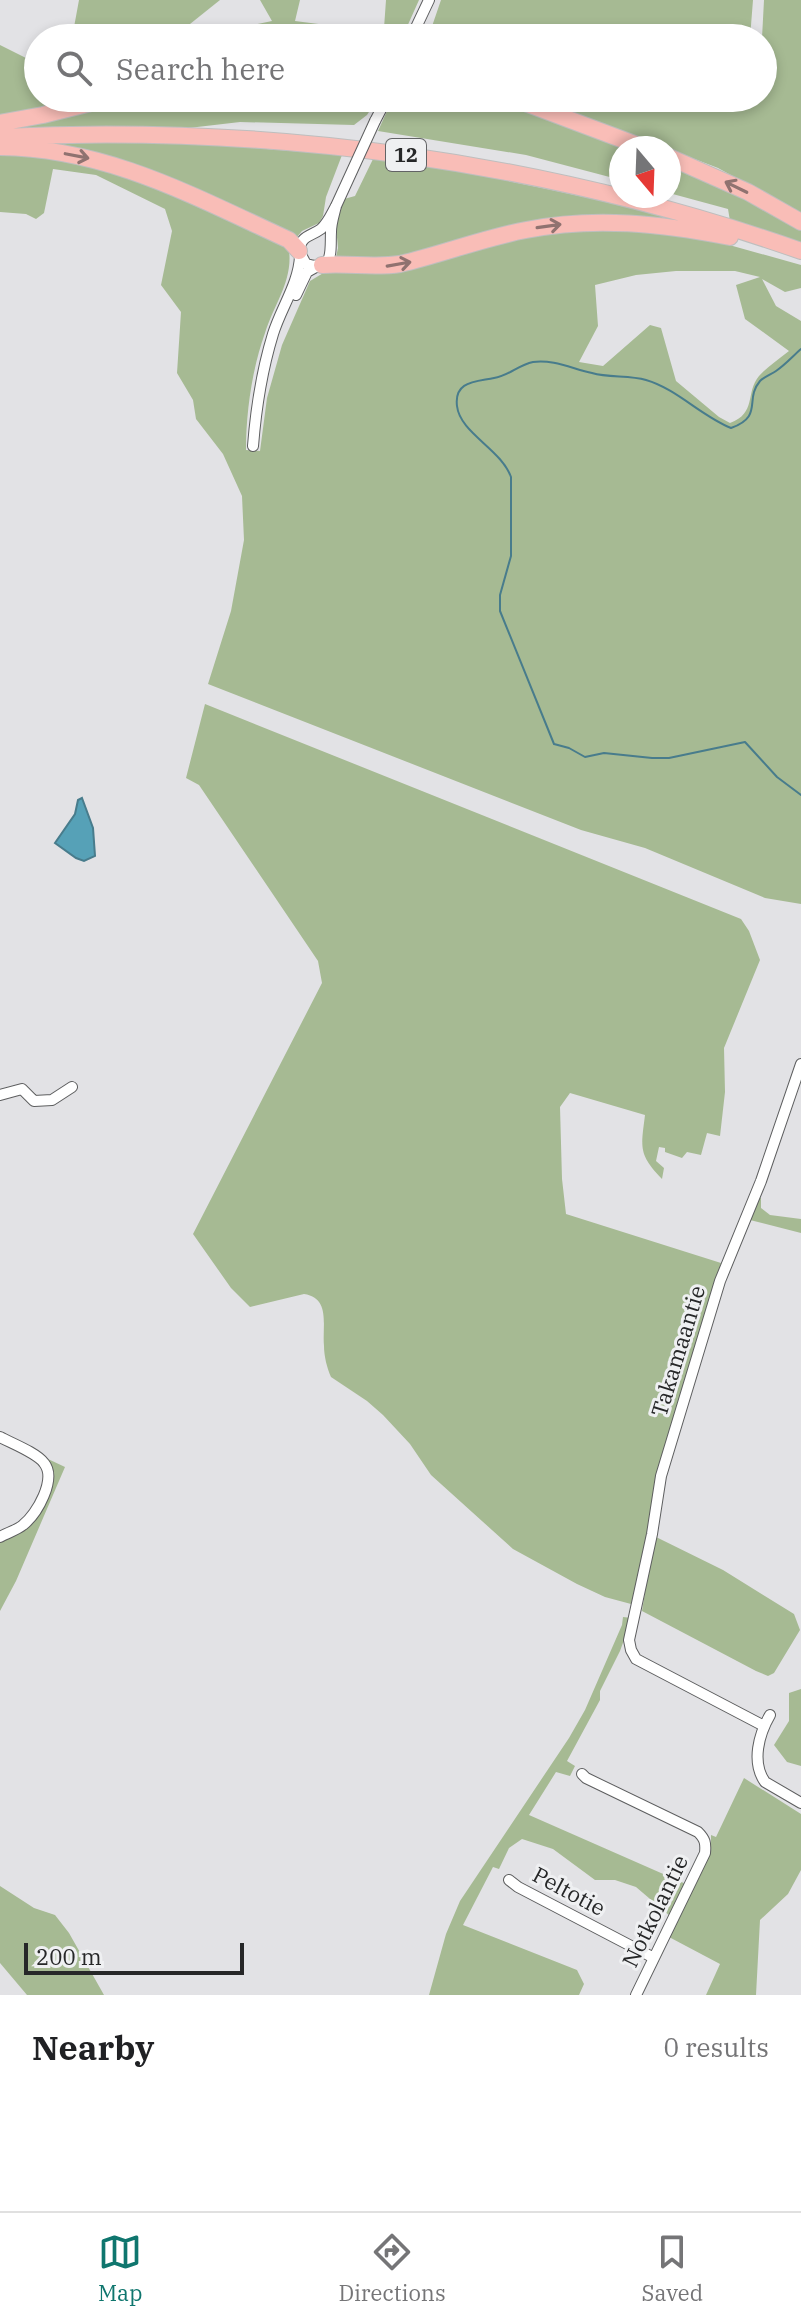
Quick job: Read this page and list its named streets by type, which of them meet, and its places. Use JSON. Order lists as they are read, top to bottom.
{
  "streets": {
    "highway": ["12"],
    "street": ["Takamaantie", "Peltotie", "Notkolantie"]
  },
  "crossings": [
    ["Peltotie", "Notkolantie"]
  ],
  "scale_bar": "200 m",
  "north": "bottom",
  "page": {
    "search": "Search here",
    "scale": "200 m",
    "heading": ["Nearby", "0 results"],
    "nav": ["Map", "Directions", "Saved"]
  }
}
